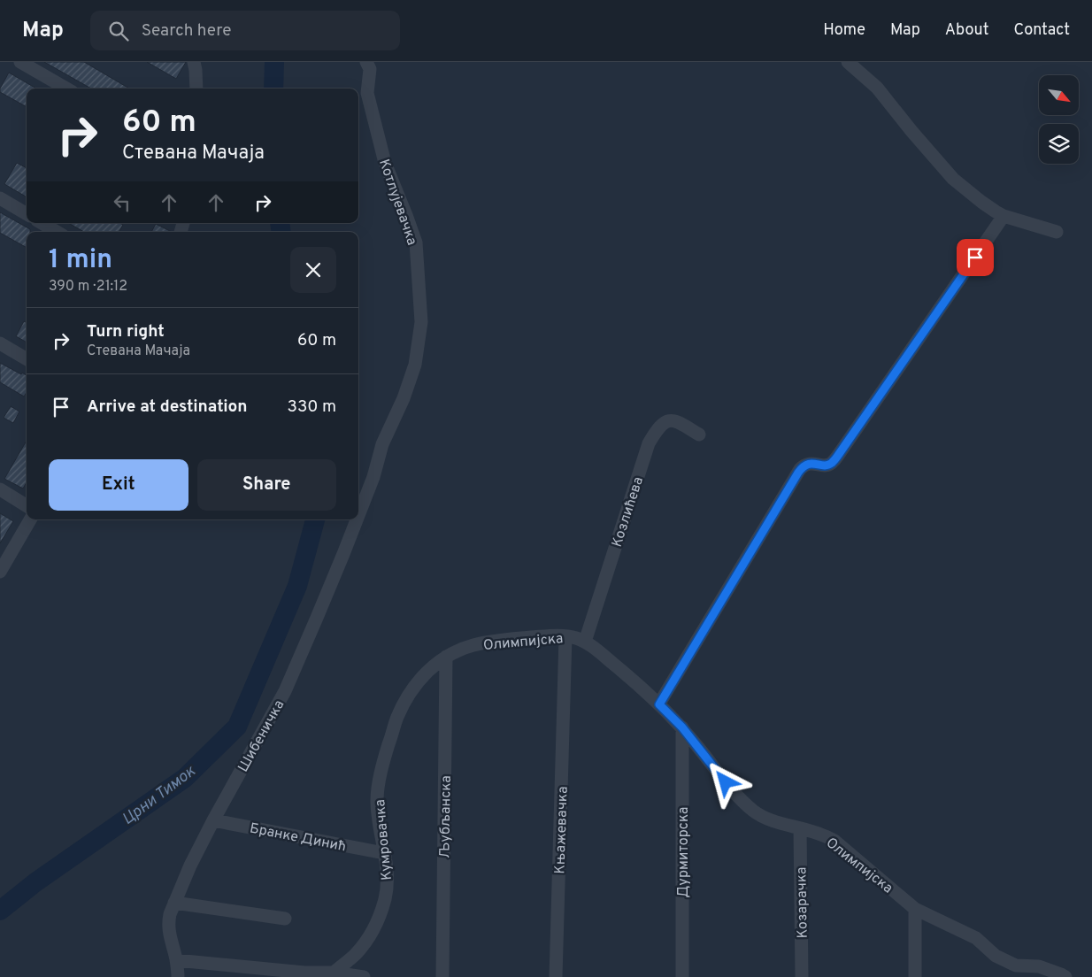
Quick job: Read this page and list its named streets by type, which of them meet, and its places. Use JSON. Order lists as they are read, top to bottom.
{
  "streets": {
    "street": [
      "Котлујевачка",
      "Козлићева",
      "Олимпијска",
      "Шибеничка",
      "Љубљанска",
      "Књажевачка",
      "Бранке Динић",
      "Кумровачка",
      "Дурмиторска",
      "Козарачка"
    ]
  },
  "crossings": [
    ["Котлујевачка", "Шибеничка"],
    ["Козлићева", "Олимпијска"],
    ["Олимпијска", "Љубљанска"],
    ["Олимпијска", "Књажевачка"],
    ["Олимпијска", "Кумровачка"],
    ["Олимпијска", "Дурмиторска"],
    ["Олимпијска", "Козарачка"],
    ["Шибеничка", "Бранке Динић"],
    ["Љубљанска", "Кумровачка"],
    ["Бранке Динић", "Кумровачка"]
  ],
  "water": ["Црни Тимок"],
  "north": "bottom right",
  "page": {
    "header": "Map",
    "search": "Search here",
    "nav": [
      "Home",
      "Map",
      "About",
      "Contact"
    ],
    "turn": ["60 m", "Стевана Мачаја"],
    "heading": ["1 min", "390 m · 21:12"],
    "list": [
      {
        "name": "Turn right",
        "note": "Стевана Мачаја",
        "value": "60 m"
      },
      {
        "name": "Arrive at destination",
        "value": "330 m"
      }
    ],
    "buttons": ["Exit", "Share"]
  }
}
